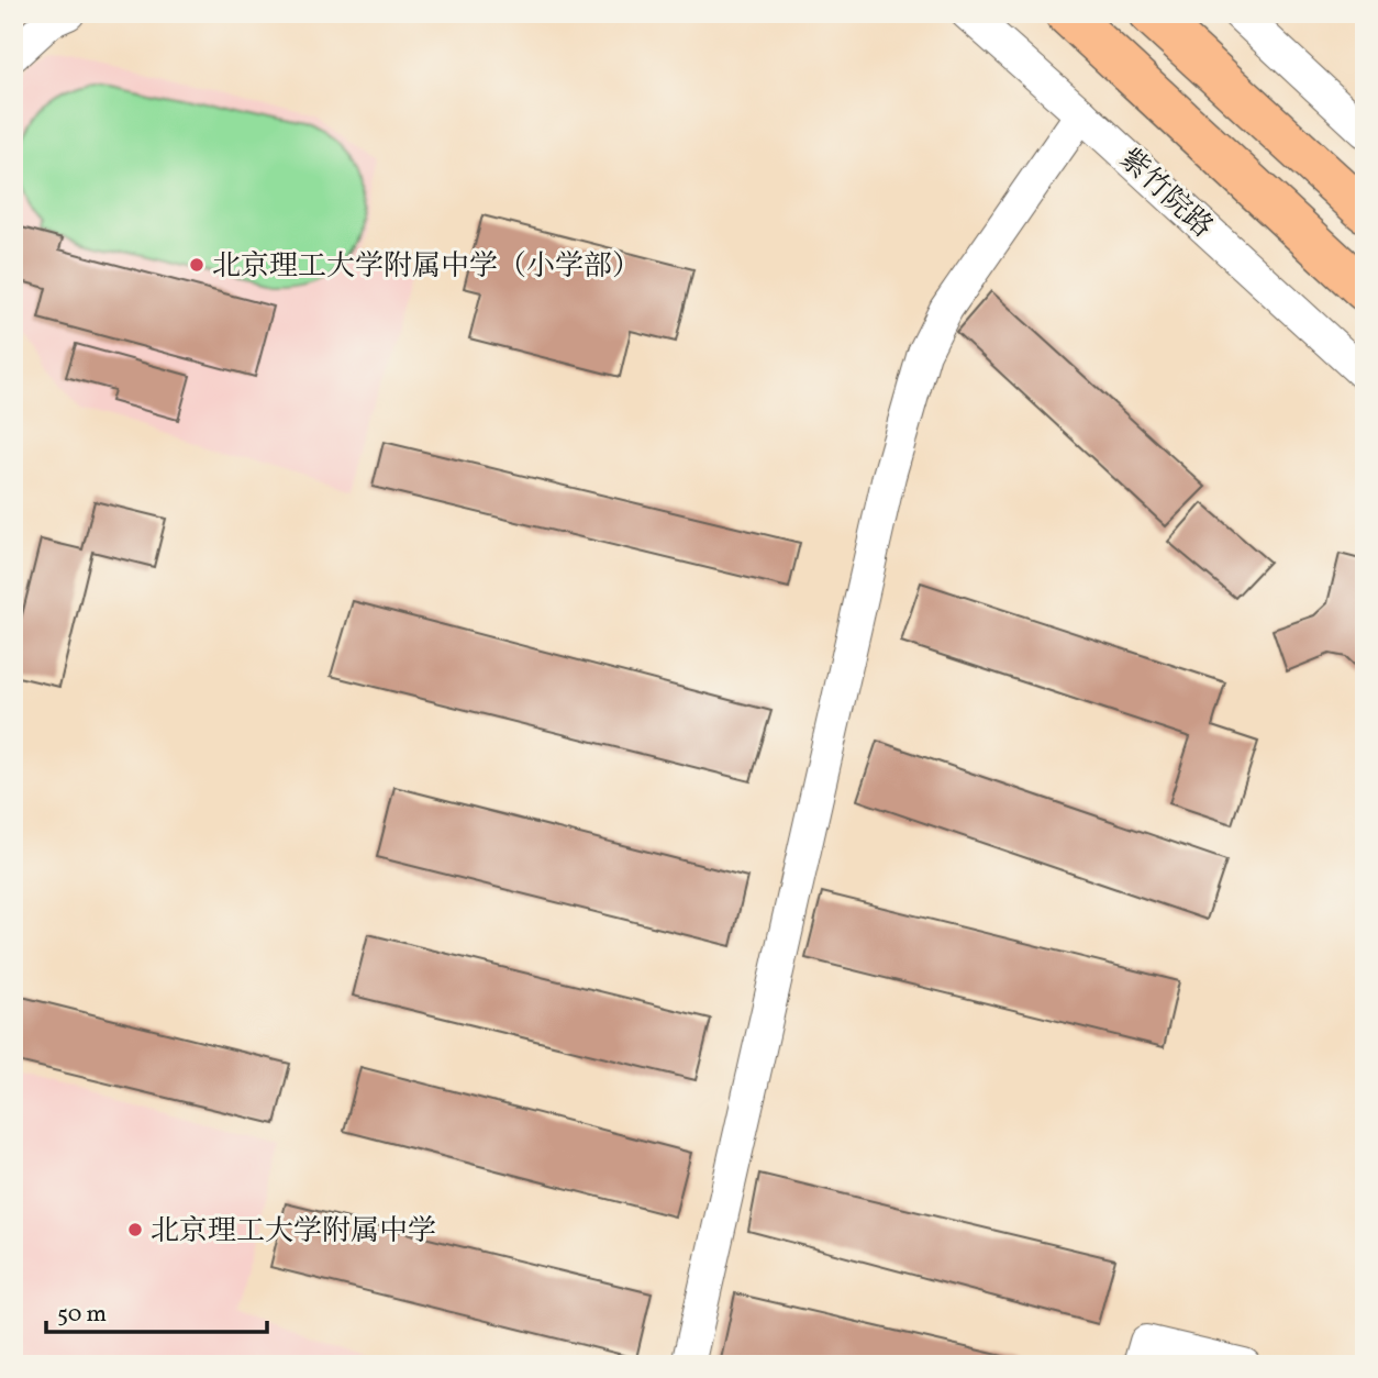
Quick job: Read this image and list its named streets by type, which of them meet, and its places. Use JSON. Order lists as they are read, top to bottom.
{
  "streets": {
    "street": ["紫竹院路"]
  },
  "places": ["北京理工大学附属中学（小学部）", "北京理工大学附属中学"],
  "scale_bar": "50 m"
}
